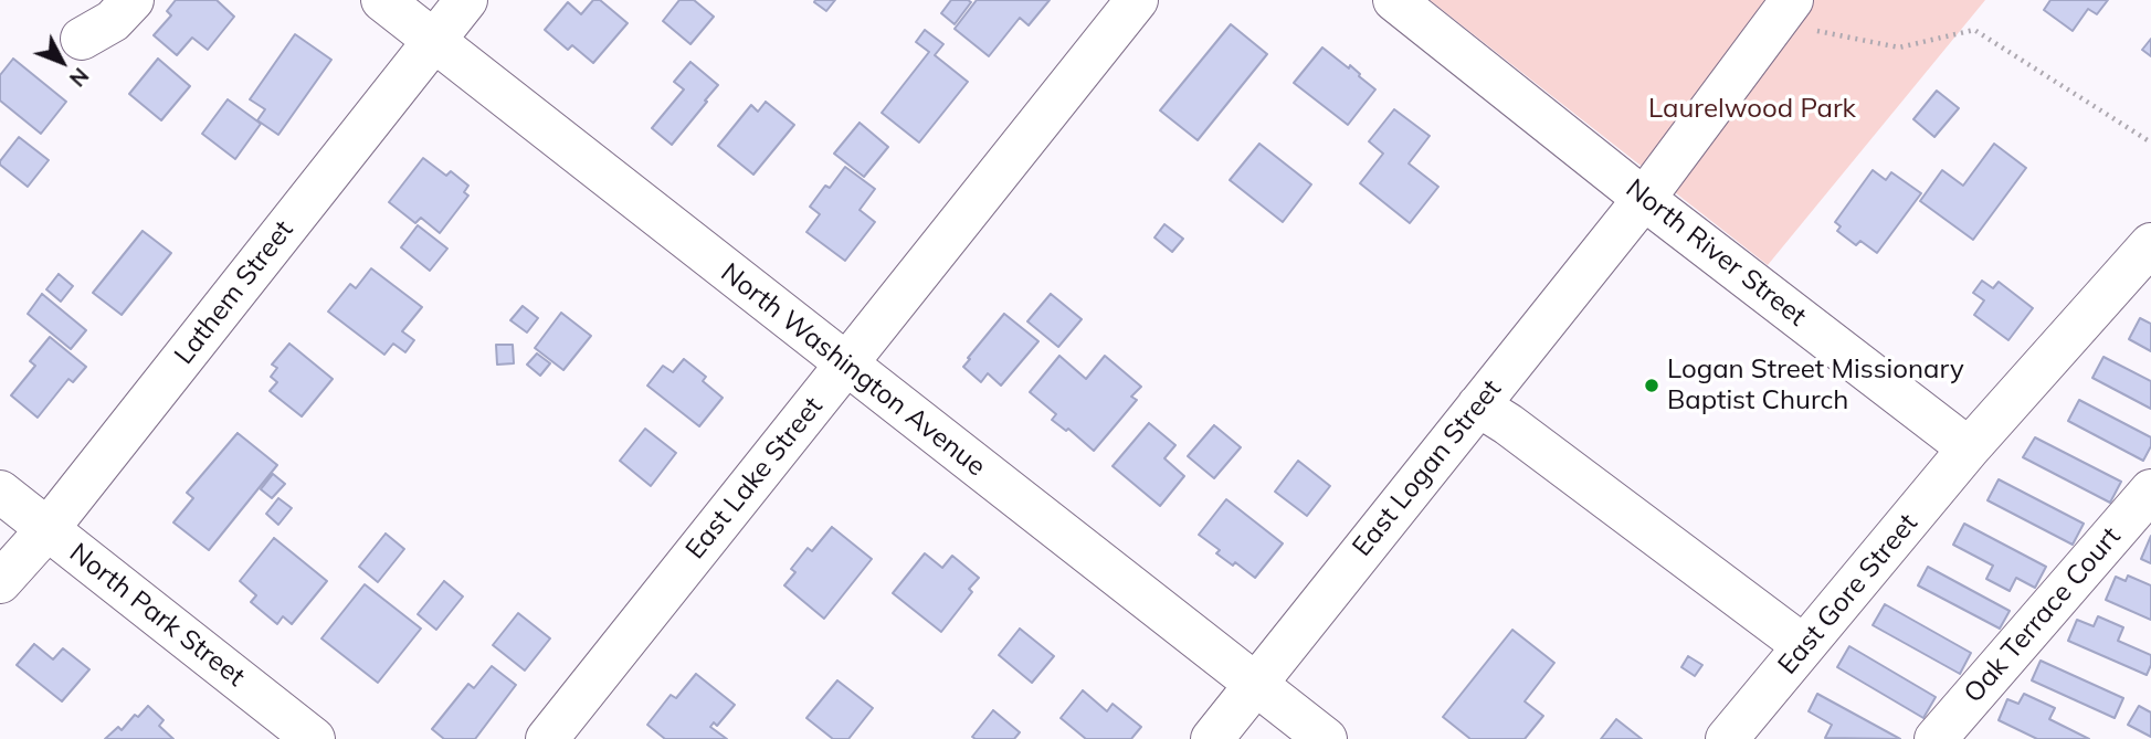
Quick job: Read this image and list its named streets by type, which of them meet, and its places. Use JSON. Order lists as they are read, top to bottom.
{
  "streets": {
    "street": [
      "North River Street",
      "Lathem Street",
      "North Washington Avenue",
      "East Logan Street",
      "East Lake Street",
      "East Gore Street",
      "North Park Street",
      "Oak Terrace Court"
    ]
  },
  "crossings": [
    ["North River Street", "East Logan Street"],
    ["North River Street", "East Gore Street"],
    ["Lathem Street", "North Washington Avenue"],
    ["Lathem Street", "North Park Street"],
    ["North Washington Avenue", "East Logan Street"],
    ["North Washington Avenue", "East Lake Street"]
  ],
  "parks": ["Laurelwood Park"],
  "places": ["Logan Street Missionary Baptist Church"],
  "north": "bottom right"
}
